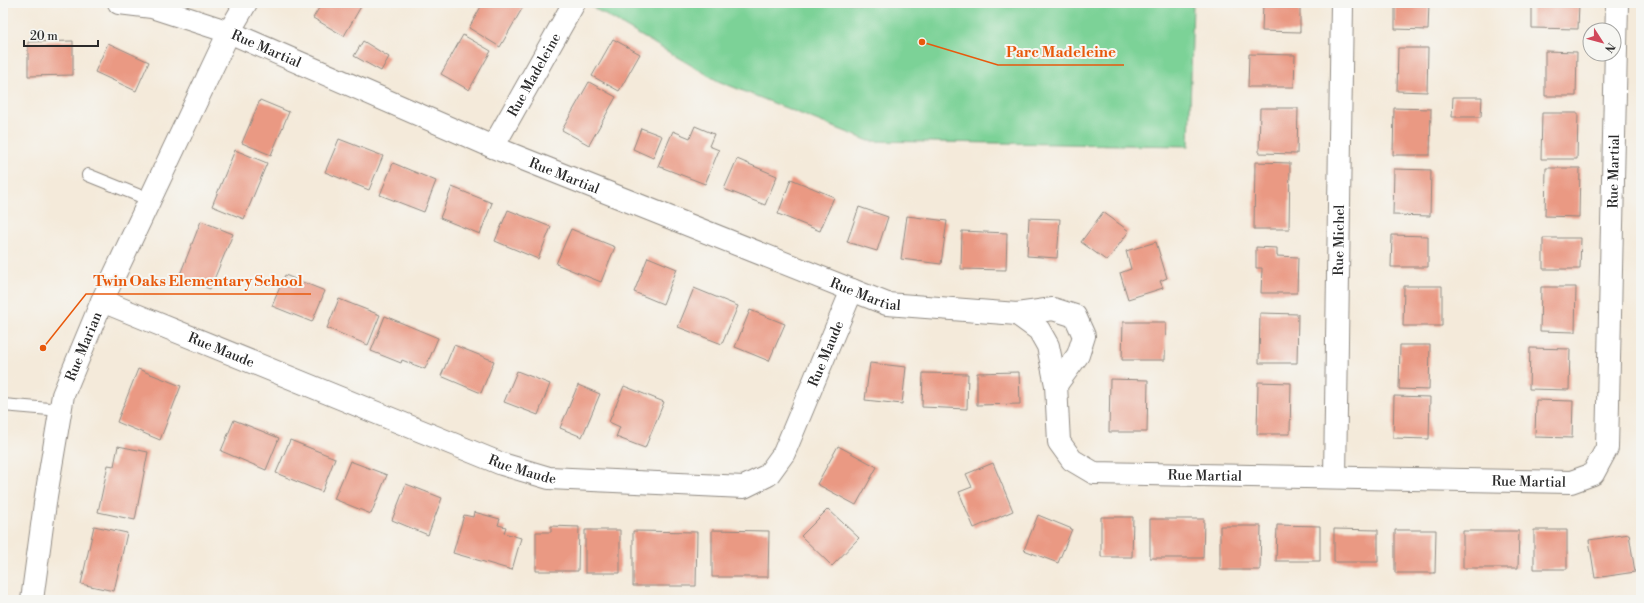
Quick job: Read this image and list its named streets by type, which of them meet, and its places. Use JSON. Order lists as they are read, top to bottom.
{
  "streets": {
    "street": [
      "Rue Martial",
      "Rue Madeleine",
      "Rue Michel",
      "Rue Marian",
      "Rue Maude"
    ]
  },
  "crossings": [
    ["Rue Martial", "Rue Madeleine"],
    ["Rue Martial", "Rue Michel"],
    ["Rue Martial", "Rue Marian"],
    ["Rue Martial", "Rue Maude"],
    ["Rue Marian", "Rue Maude"]
  ],
  "places": ["Parc Madeleine", "Twin Oaks Elementary School"],
  "scale_bar": "20 m",
  "north": "bottom right"
}
